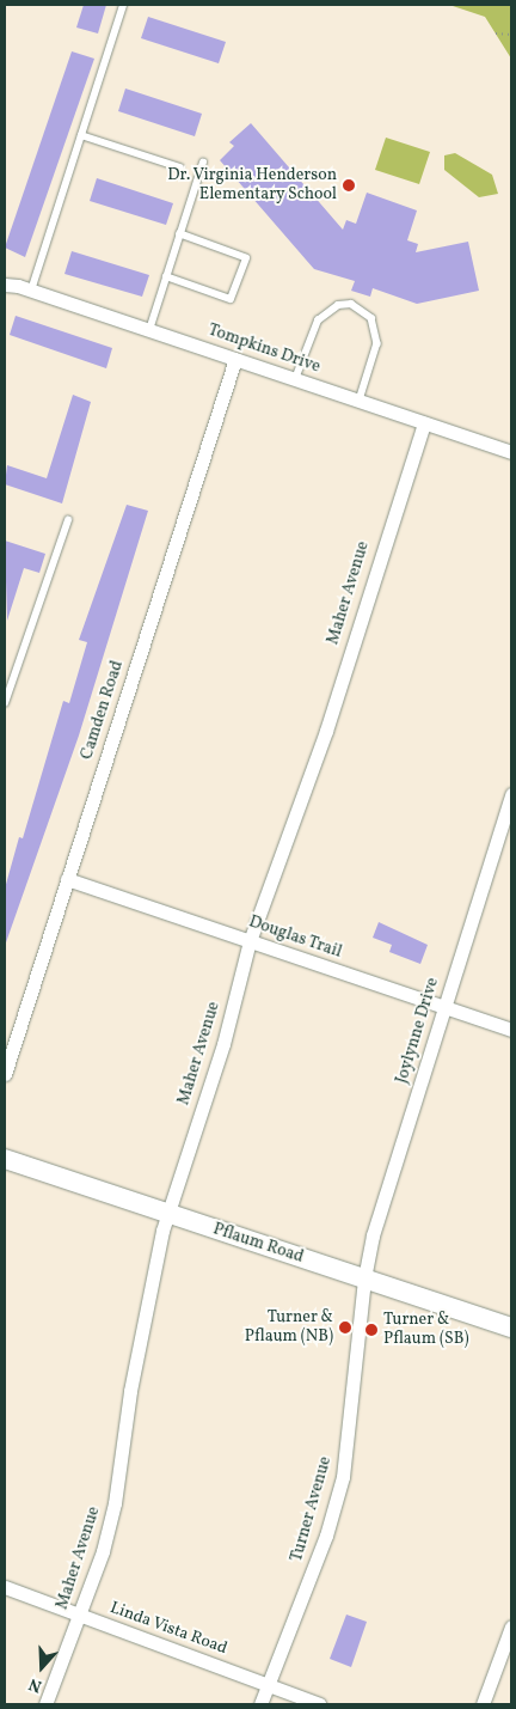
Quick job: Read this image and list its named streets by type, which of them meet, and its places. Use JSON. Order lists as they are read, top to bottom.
{
  "streets": {
    "street": [
      "Tompkins Drive",
      "Maher Avenue",
      "Camden Road",
      "Douglas Trail",
      "Joylynne Drive",
      "Pflaum Road",
      "Turner Avenue",
      "Linda Vista Road"
    ]
  },
  "crossings": [
    ["Tompkins Drive", "Maher Avenue"],
    ["Tompkins Drive", "Camden Road"],
    ["Maher Avenue", "Douglas Trail"],
    ["Maher Avenue", "Pflaum Road"],
    ["Maher Avenue", "Linda Vista Road"],
    ["Camden Road", "Douglas Trail"],
    ["Douglas Trail", "Joylynne Drive"],
    ["Joylynne Drive", "Pflaum Road"],
    ["Joylynne Drive", "Turner Avenue"],
    ["Pflaum Road", "Turner Avenue"],
    ["Turner Avenue", "Linda Vista Road"]
  ],
  "places": ["Dr. Virginia Henderson Elementary School", "Turner & Pflaum (NB)", "Turner & Pflaum (SB)"],
  "north": "bottom"
}
